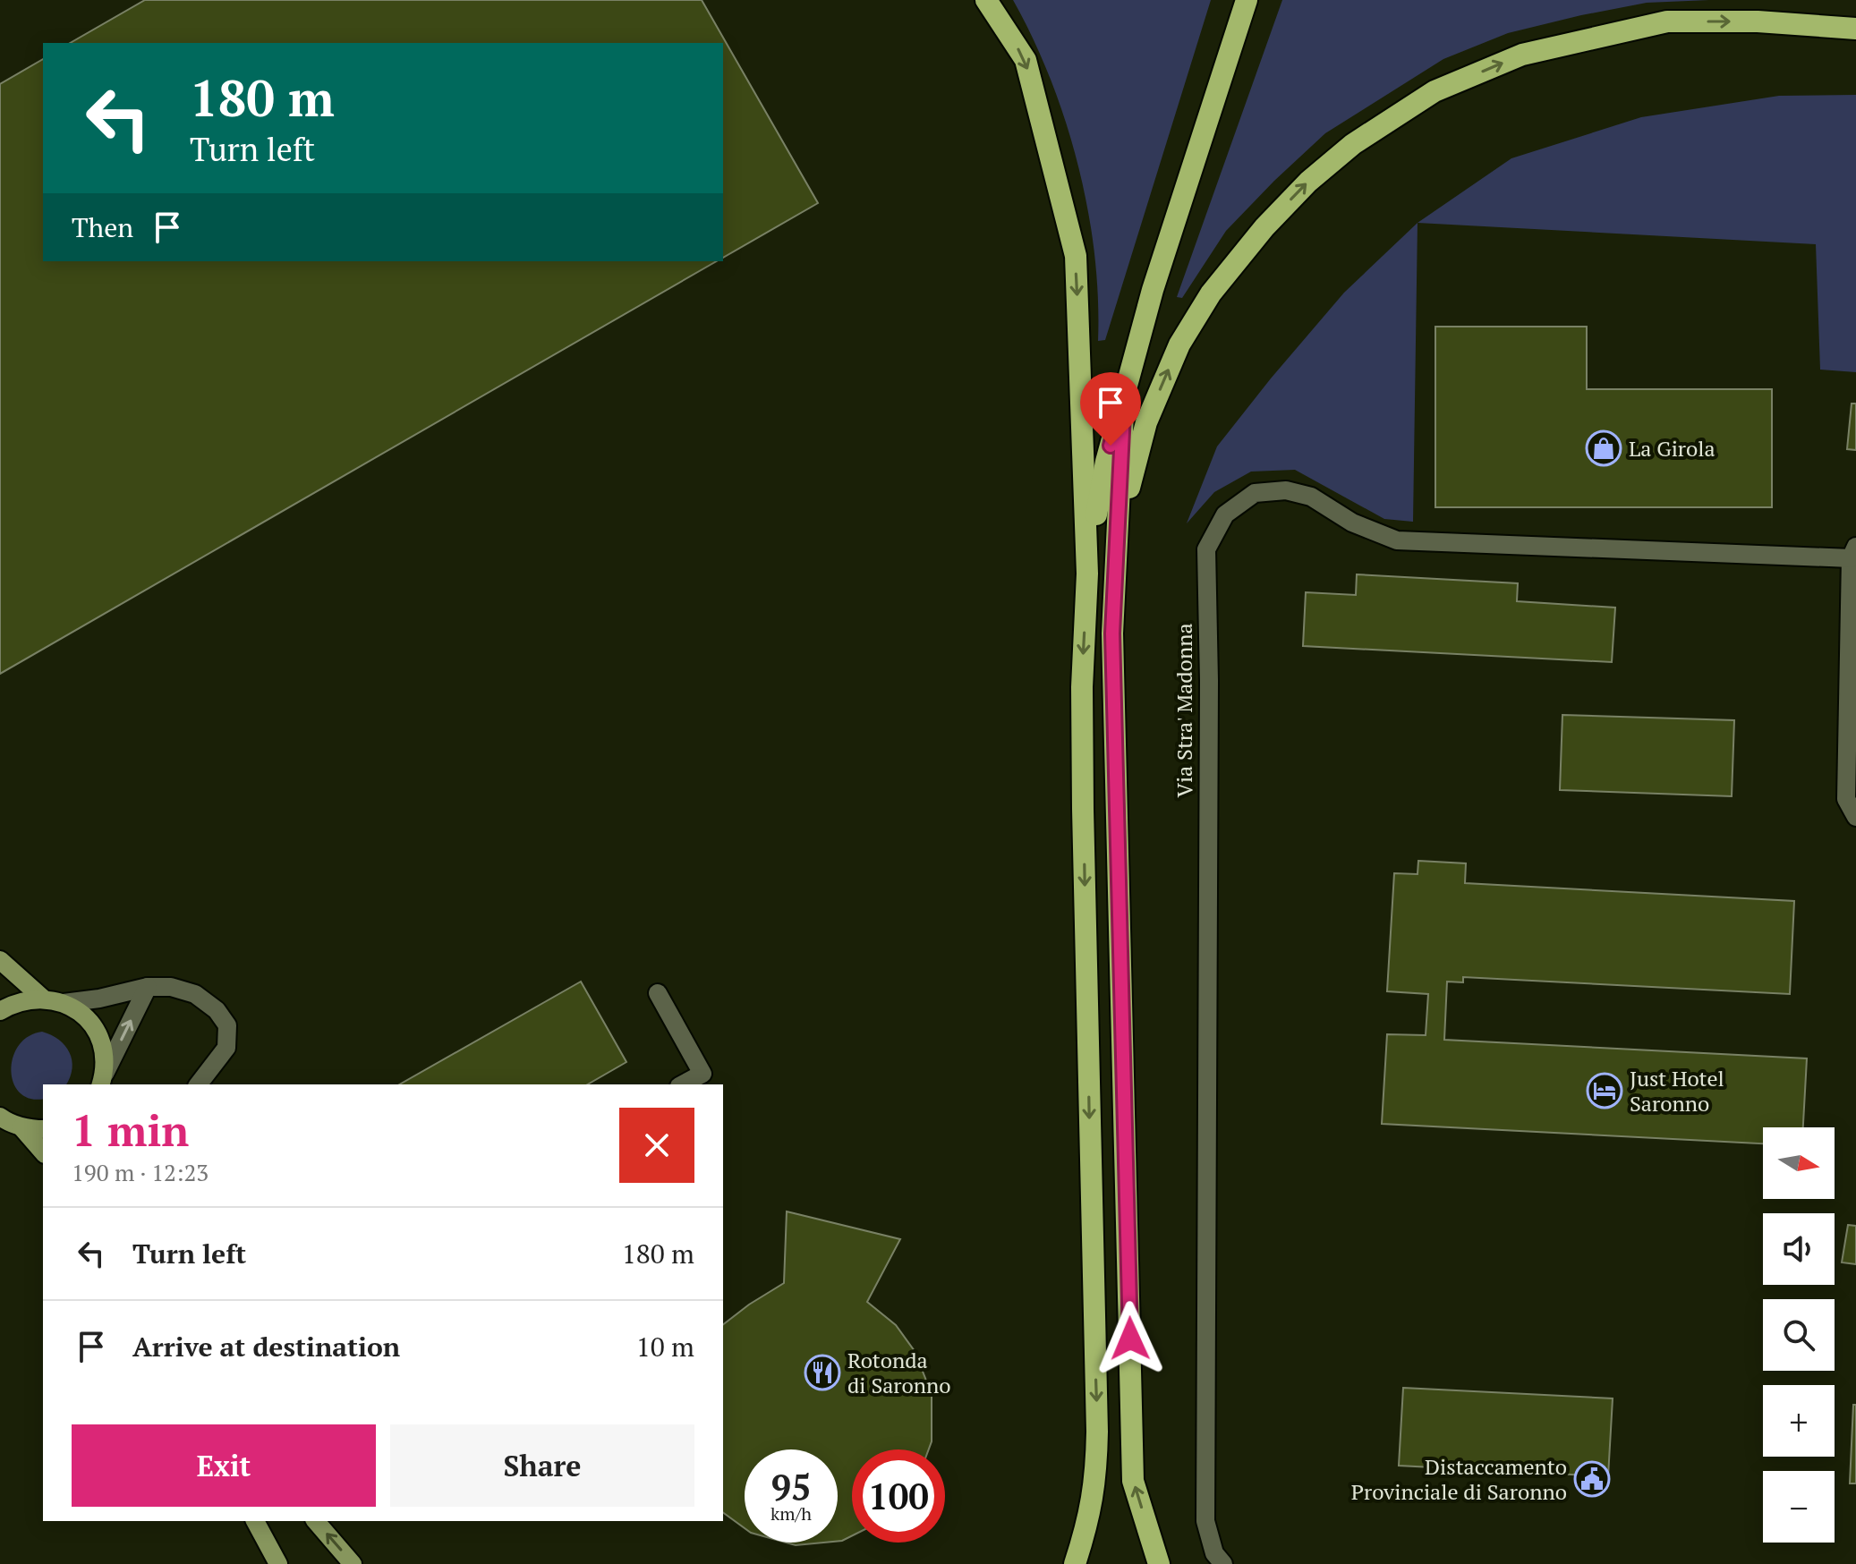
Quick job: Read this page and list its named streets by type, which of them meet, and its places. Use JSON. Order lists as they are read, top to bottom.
{
  "streets": {
    "street": ["Via Stra' Madonna"]
  },
  "places": {
    "shop": ["La Girola"],
    "hotel": ["Just Hotel Saronno"],
    "restaurant": ["Rotonda di Saronno"],
    "public building": ["Distaccamento Provinciale di Saronno"]
  },
  "north": "right",
  "page": {
    "turn": ["180 m", "Turn left"],
    "then": "Then",
    "heading": ["1 min", "190 m · 12:23"],
    "map_buttons": ["+", "−"],
    "list": [
      {
        "name": "Turn left",
        "value": "180 m"
      },
      {
        "name": "Arrive at destination",
        "value": "10 m"
      }
    ],
    "buttons": ["Exit", "Share"],
    "speed": "95 km/h",
    "limit": "100"
  }
}
